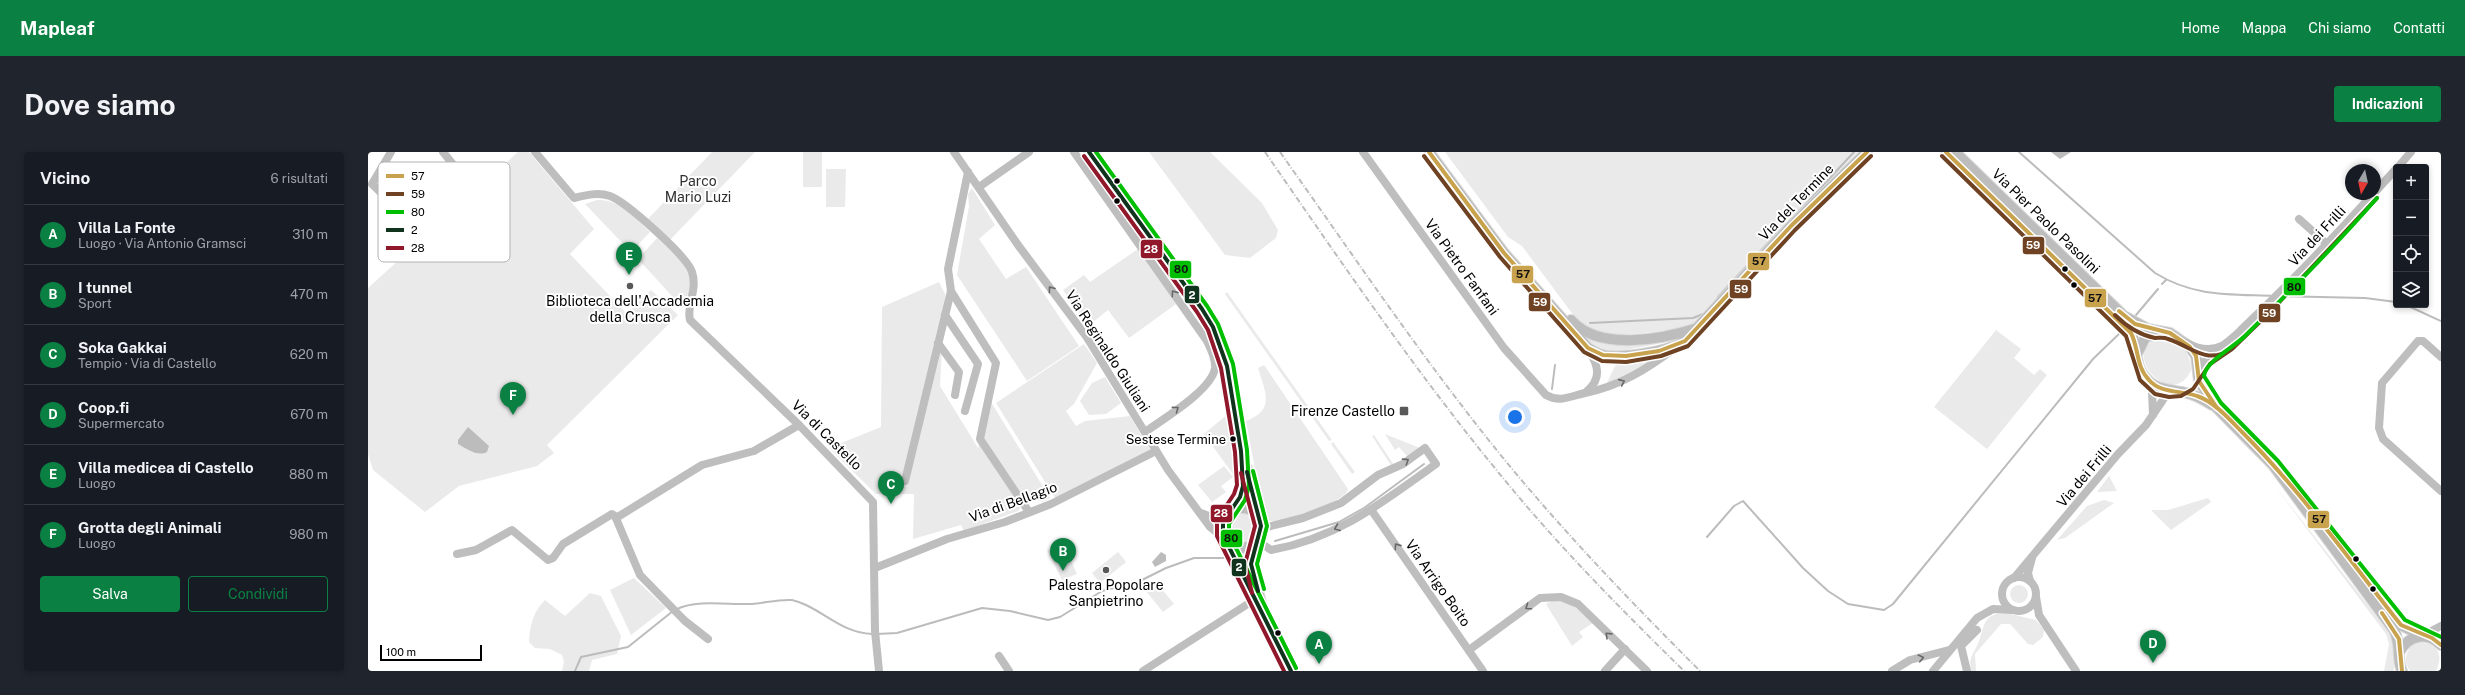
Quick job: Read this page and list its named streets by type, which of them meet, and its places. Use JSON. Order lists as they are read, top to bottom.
{
  "streets": {
    "main road": ["Via del Termine", "Via Pier Paolo Pasolini"],
    "street": [
      "Via dei Frilli",
      "Via Pietro Fanfani",
      "Via Reginaldo Giuliani",
      "Via di Castello",
      "Via di Bellagio",
      "Via Arrigo Boito"
    ]
  },
  "crossings": [
    ["Via Pier Paolo Pasolini", "Via dei Frilli"],
    ["Via Reginaldo Giuliani", "Via di Bellagio"],
    ["Via di Castello", "Via di Bellagio"]
  ],
  "one_way": ["Via Reginaldo Giuliani", "Via Arrigo Boito"],
  "parks": ["Parco Mario Luzi"],
  "places": {
    "other": ["Biblioteca dell'Accademia della Crusca", "Sestese Termine", "Palestra Popolare Sanpietrino"],
    "transit": ["Firenze Castello"]
  },
  "lines": [
    "transit line 57",
    "transit line 80",
    "transit line 2",
    "transit line 59",
    "transit line 28"
  ],
  "legend": [
    "57",
    "59",
    "80",
    "2",
    "28"
  ],
  "scale_bar": "100 m",
  "north": "bottom",
  "page": {
    "header": "Mapleaf",
    "nav": [
      "Home",
      "Mappa",
      "Chi siamo",
      "Contatti"
    ],
    "buttons": [
      "Indicazioni",
      ["Salva", "Condividi"]
    ],
    "title": "Dove siamo",
    "heading": ["Vicino", "6 risultati"],
    "map_buttons": ["+", "−"],
    "list": [
      {
        "mark": "A",
        "name": "Villa La Fonte",
        "note": "Luogo · Via Antonio Gramsci",
        "value": "310 m"
      },
      {
        "mark": "B",
        "name": "I tunnel",
        "note": "Sport",
        "value": "470 m"
      },
      {
        "mark": "C",
        "name": "Soka Gakkai",
        "note": "Tempio · Via di Castello",
        "value": "620 m"
      },
      {
        "mark": "D",
        "name": "Coop.fi",
        "note": "Supermercato",
        "value": "670 m"
      },
      {
        "mark": "E",
        "name": "Villa medicea di Castello",
        "note": "Luogo",
        "value": "880 m"
      },
      {
        "mark": "F",
        "name": "Grotta degli Animali",
        "note": "Luogo",
        "value": "980 m"
      }
    ],
    "pins": [
      "E",
      "F",
      "C",
      "B",
      "D",
      "A"
    ],
    "scale": "100 m"
  }
}
